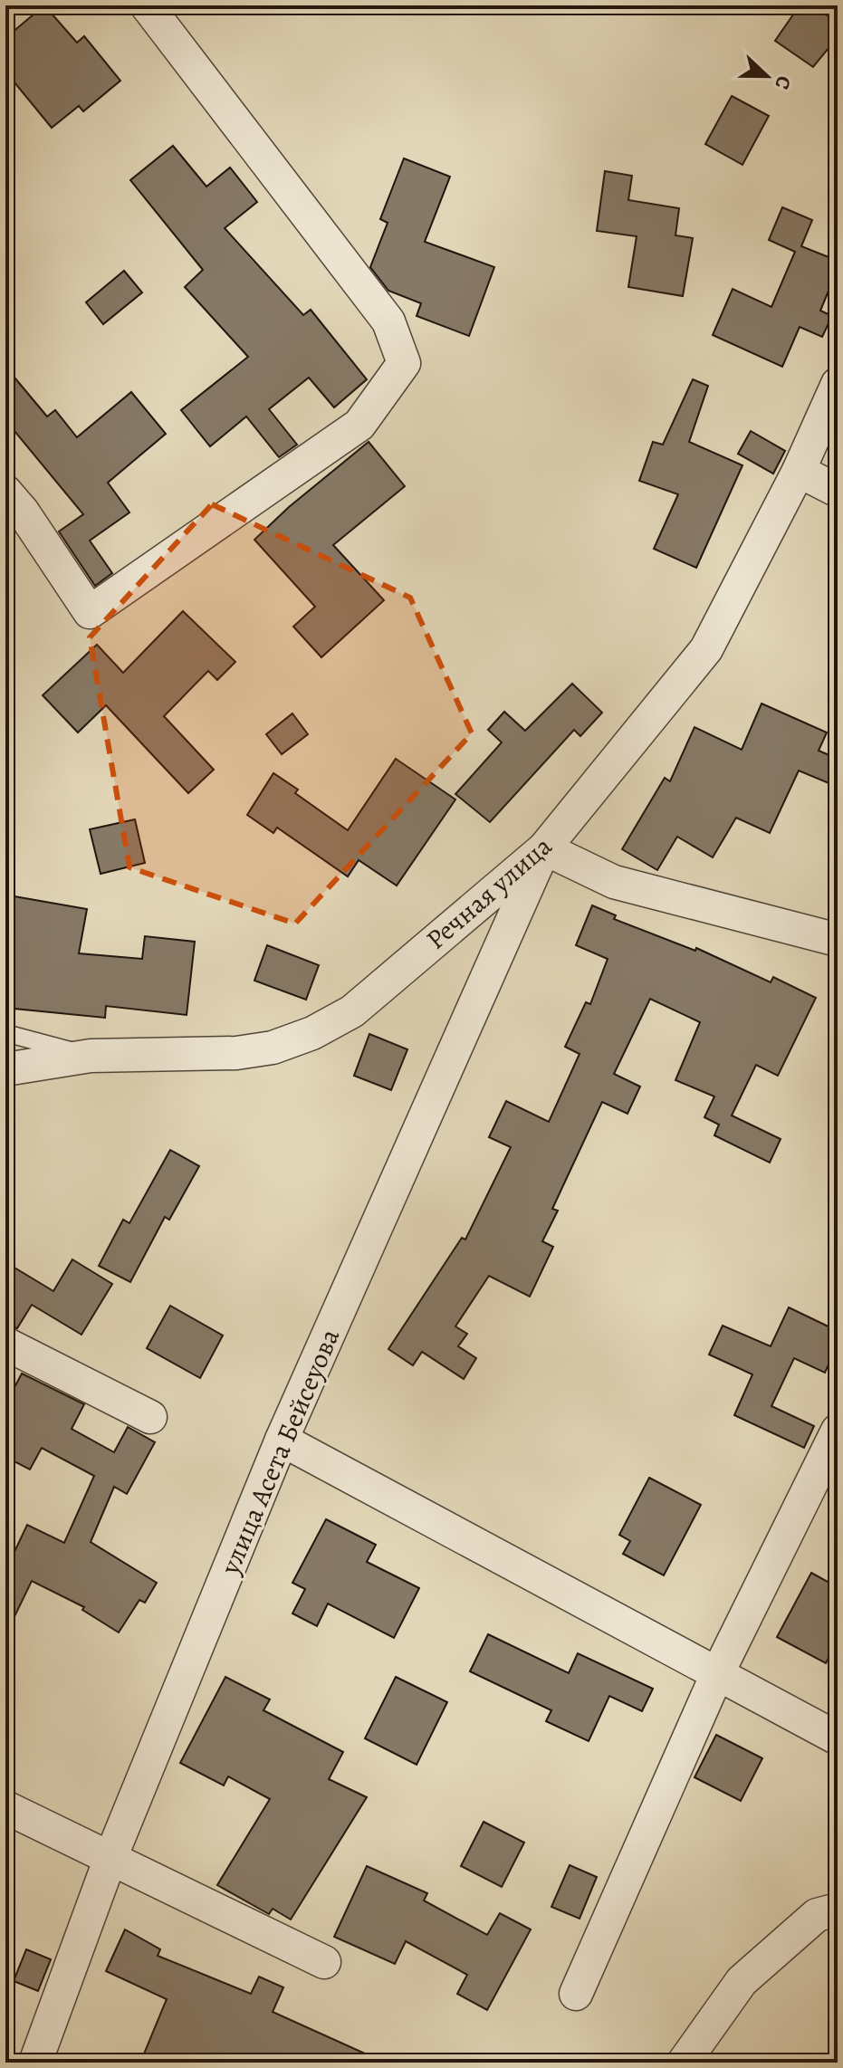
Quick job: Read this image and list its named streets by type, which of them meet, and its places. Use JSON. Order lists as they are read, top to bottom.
{
  "streets": {
    "street": ["Речная улица", "улица Асета Бейсеуова"]
  },
  "crossings": [
    ["Речная улица", "улица Асета Бейсеуова"]
  ],
  "north": "right"
}
